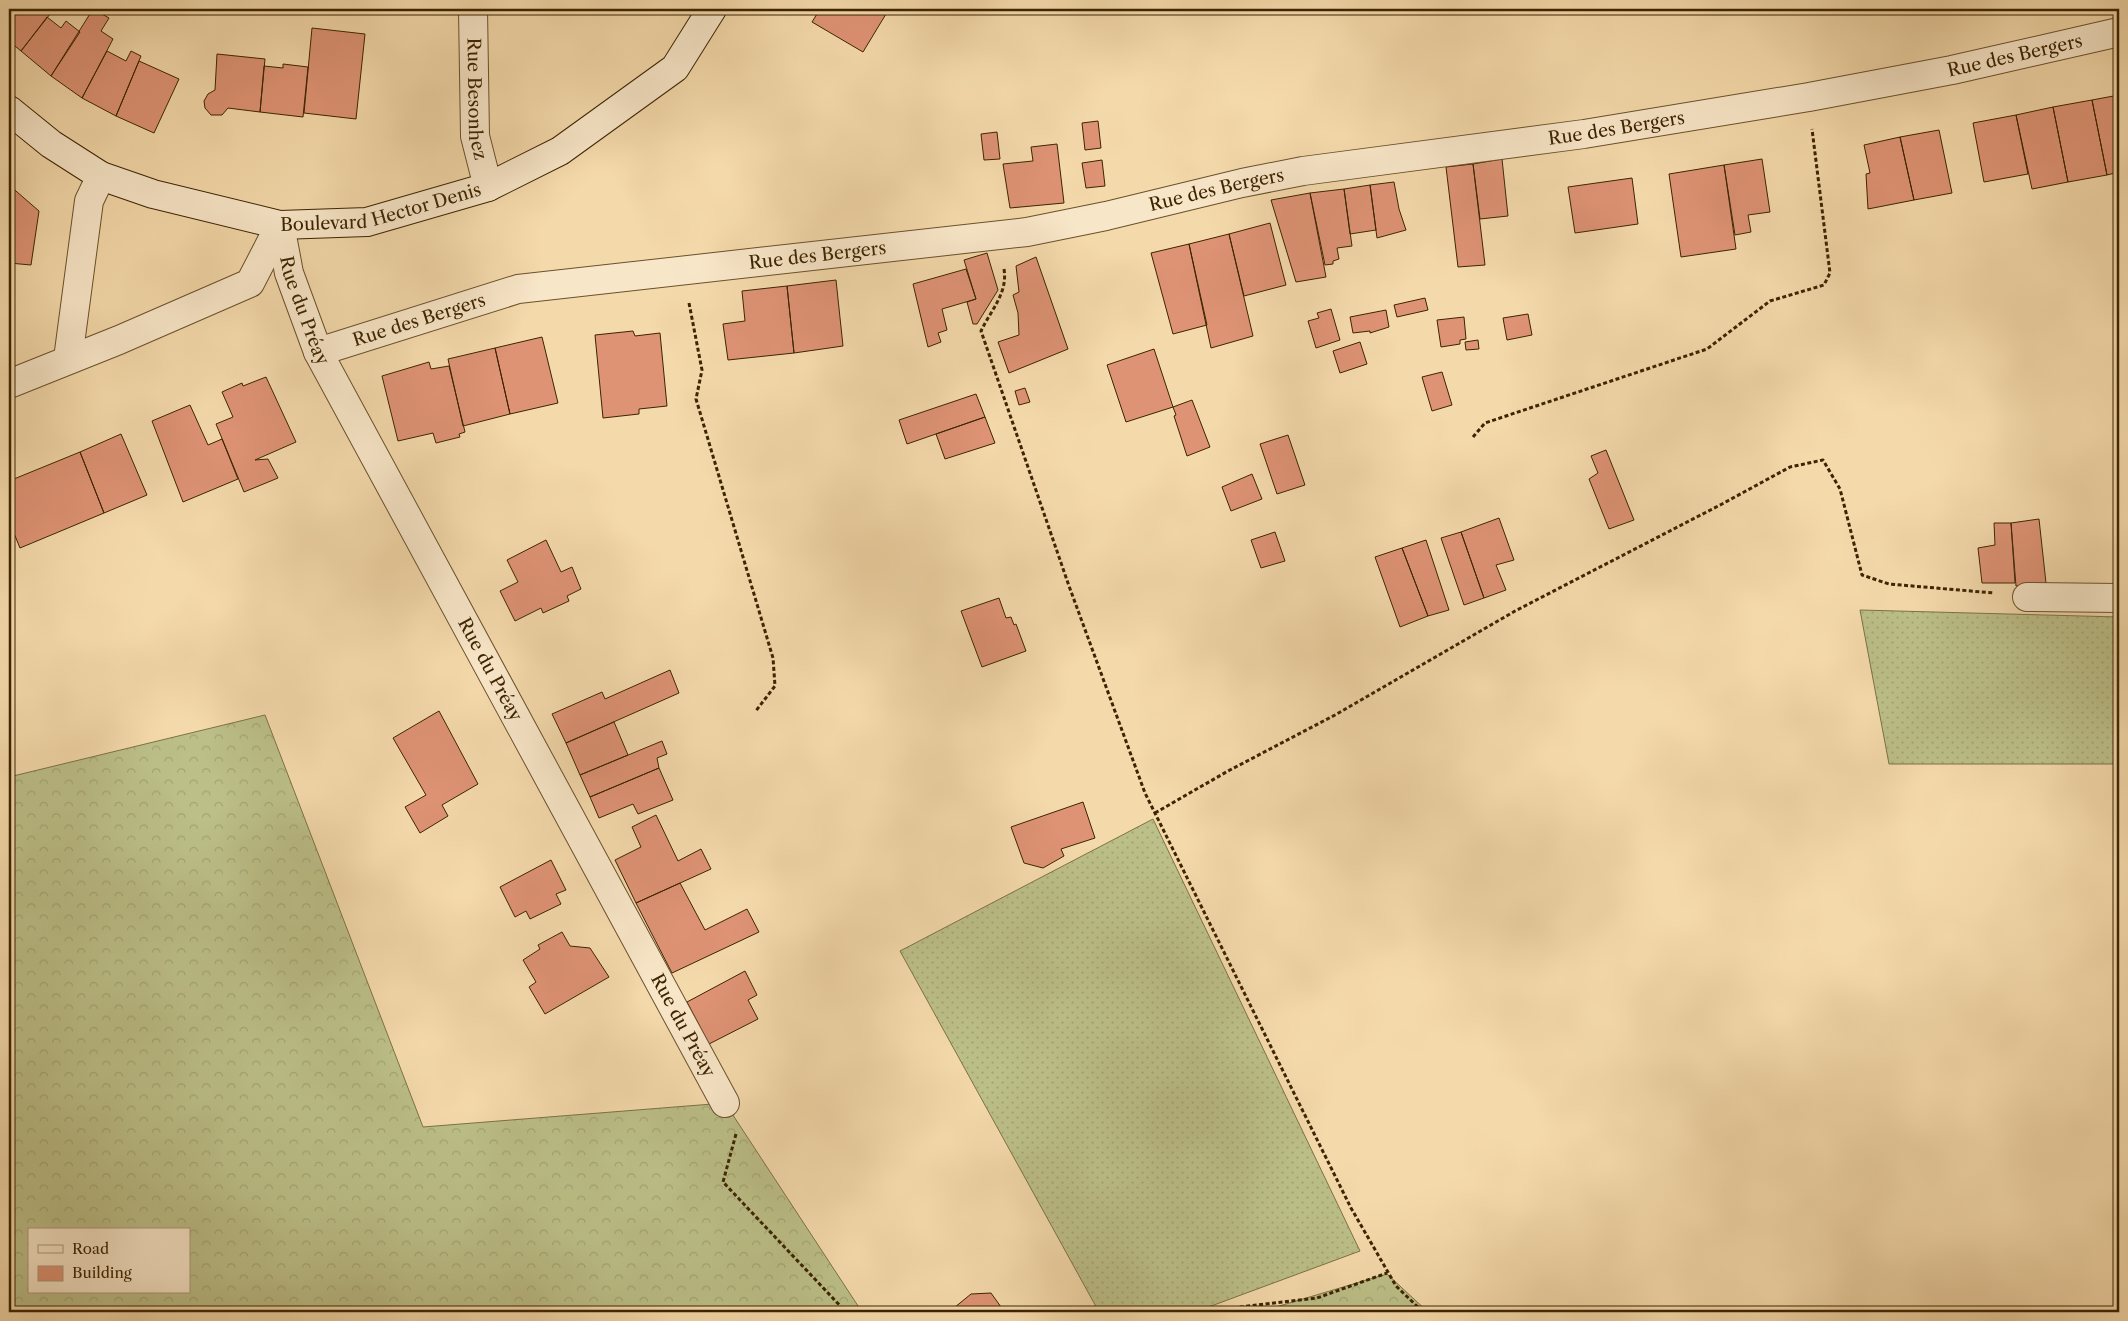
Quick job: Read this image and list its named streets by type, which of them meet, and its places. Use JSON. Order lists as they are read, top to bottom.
{
  "streets": {
    "street": [
      "Rue des Bergers",
      "Rue Besonhez",
      "Boulevard Hector Denis",
      "Rue du Préay"
    ]
  },
  "crossings": [
    ["Rue des Bergers", "Rue du Préay"],
    ["Rue Besonhez", "Boulevard Hector Denis"],
    ["Boulevard Hector Denis", "Rue du Préay"]
  ],
  "legend": ["Road", "Building"]
}
